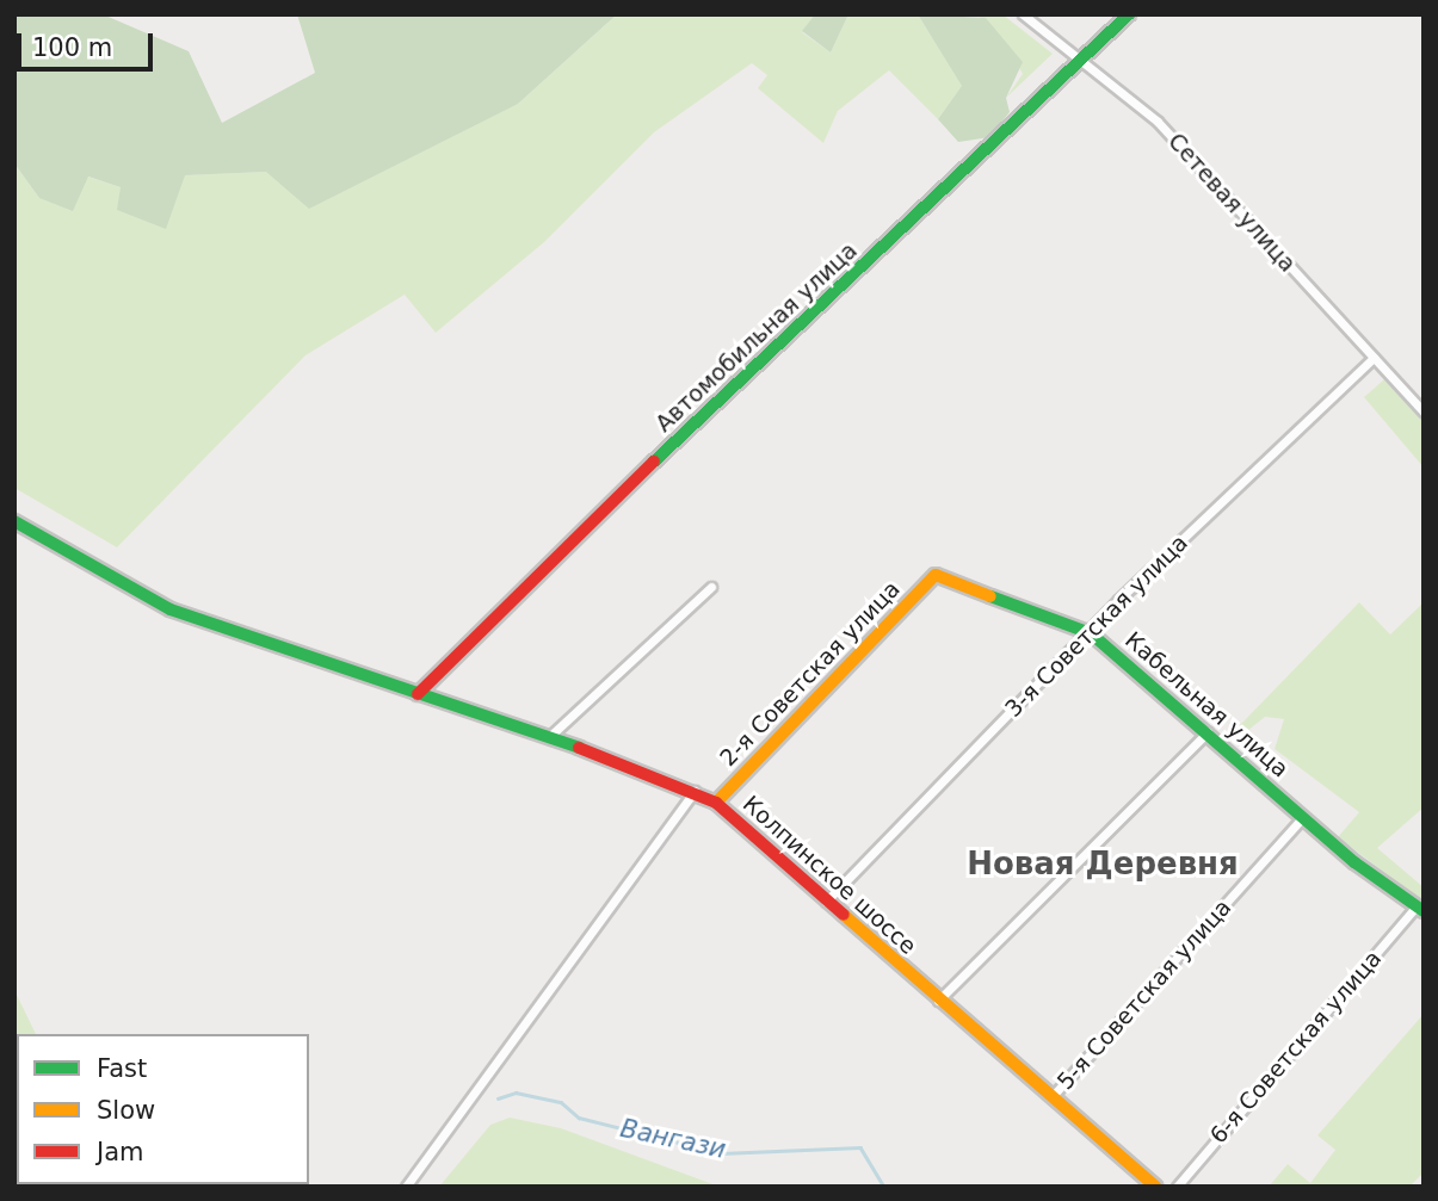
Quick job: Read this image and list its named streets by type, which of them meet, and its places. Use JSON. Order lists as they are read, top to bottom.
{
  "streets": {
    "street": [
      "Сетевая улица",
      "Автомобильная улица",
      "3-я Советская улица",
      "2-я Советская улица",
      "Кабельная улица",
      "Колпинское шоссе",
      "5-я Советская улица",
      "6-я Советская улица"
    ]
  },
  "crossings": [
    ["Сетевая улица", "Автомобильная улица"],
    ["Сетевая улица", "3-я Советская улица"],
    ["Автомобильная улица", "Колпинское шоссе"],
    ["3-я Советская улица", "Кабельная улица"],
    ["3-я Советская улица", "Колпинское шоссе"],
    ["2-я Советская улица", "Кабельная улица"],
    ["2-я Советская улица", "Колпинское шоссе"],
    ["Кабельная улица", "5-я Советская улица"],
    ["Кабельная улица", "6-я Советская улица"],
    ["Колпинское шоссе", "5-я Советская улица"]
  ],
  "districts": ["Новая Деревня"],
  "water": ["Вангази"],
  "legend": ["Fast", "Slow", "Jam"],
  "scale_bar": "100 m"
}
